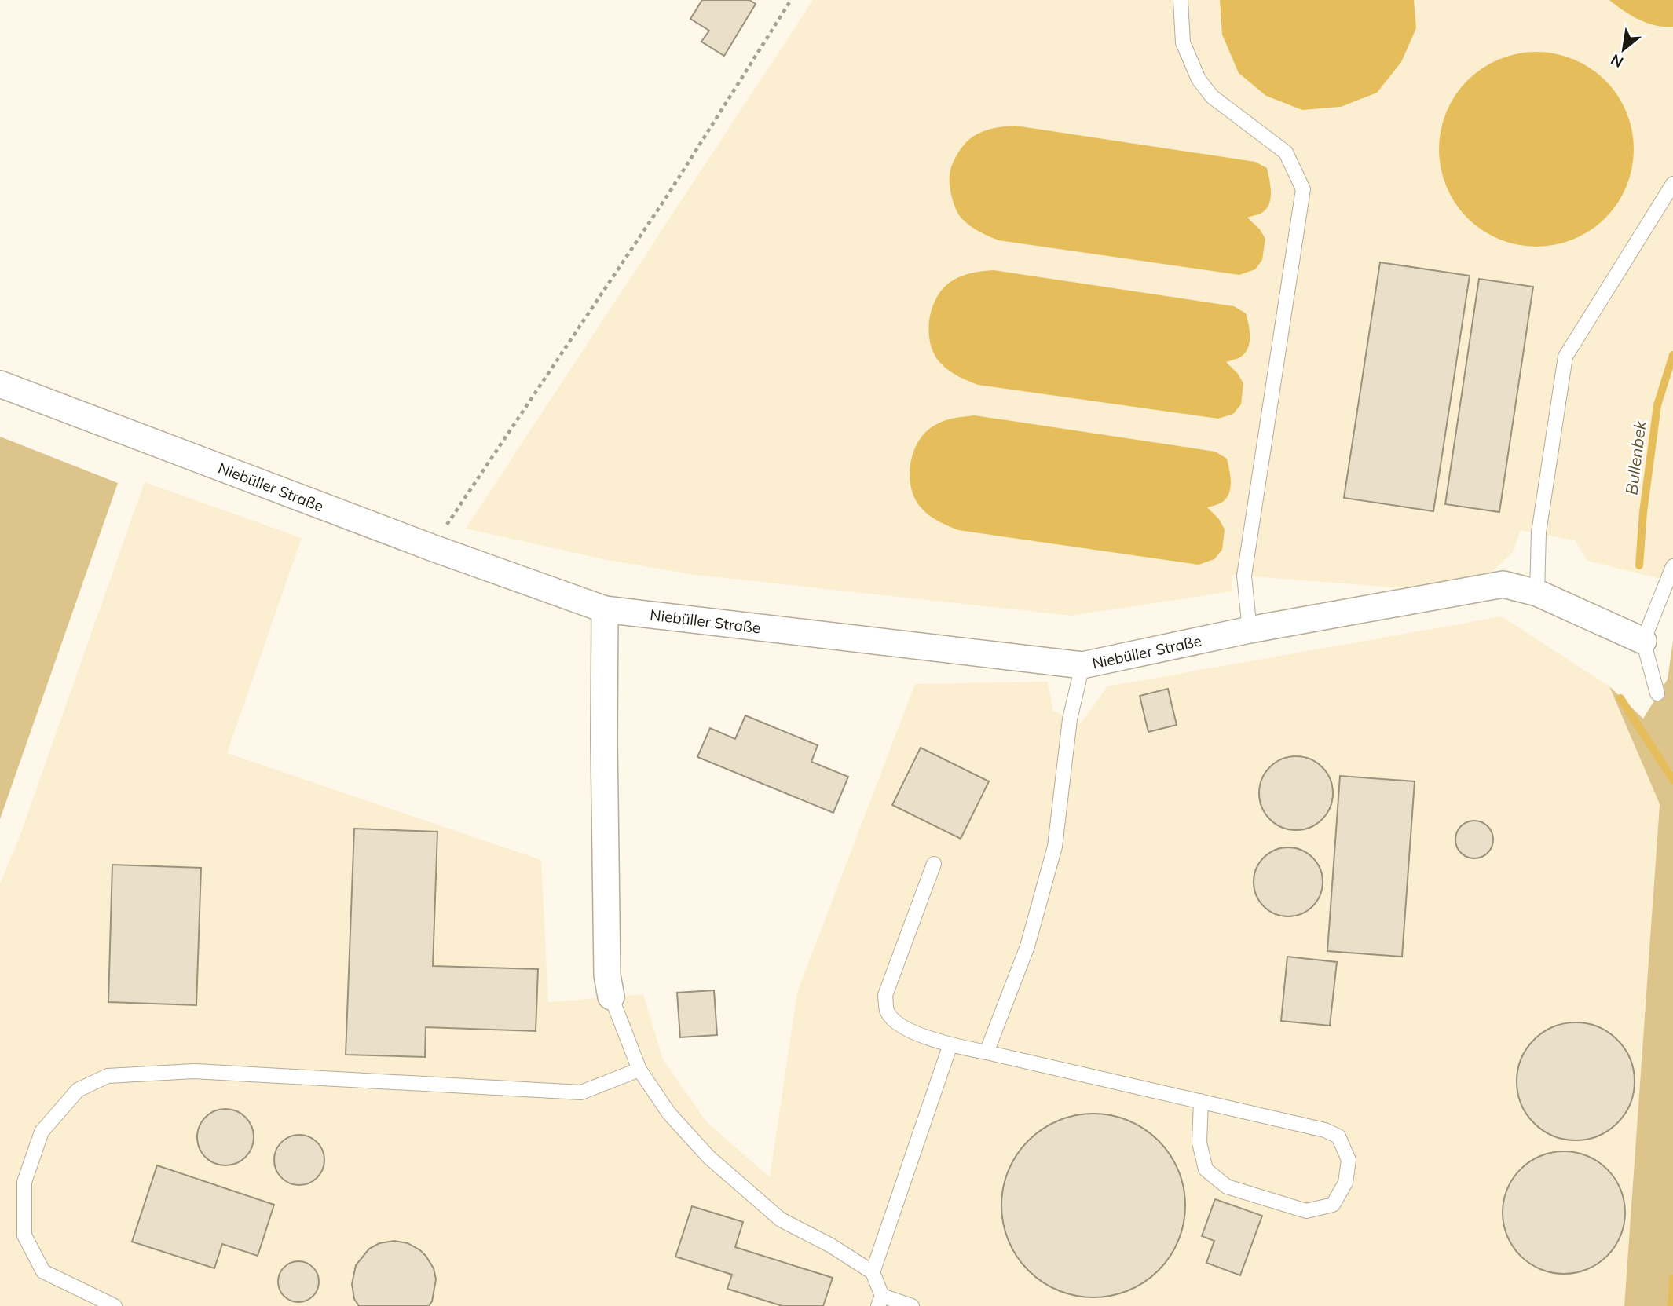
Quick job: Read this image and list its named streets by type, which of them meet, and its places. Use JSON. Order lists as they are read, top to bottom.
{
  "streets": {
    "street": ["Niebüller Straße"]
  },
  "water": ["Bullenbek"],
  "north": "bottom left"
}
